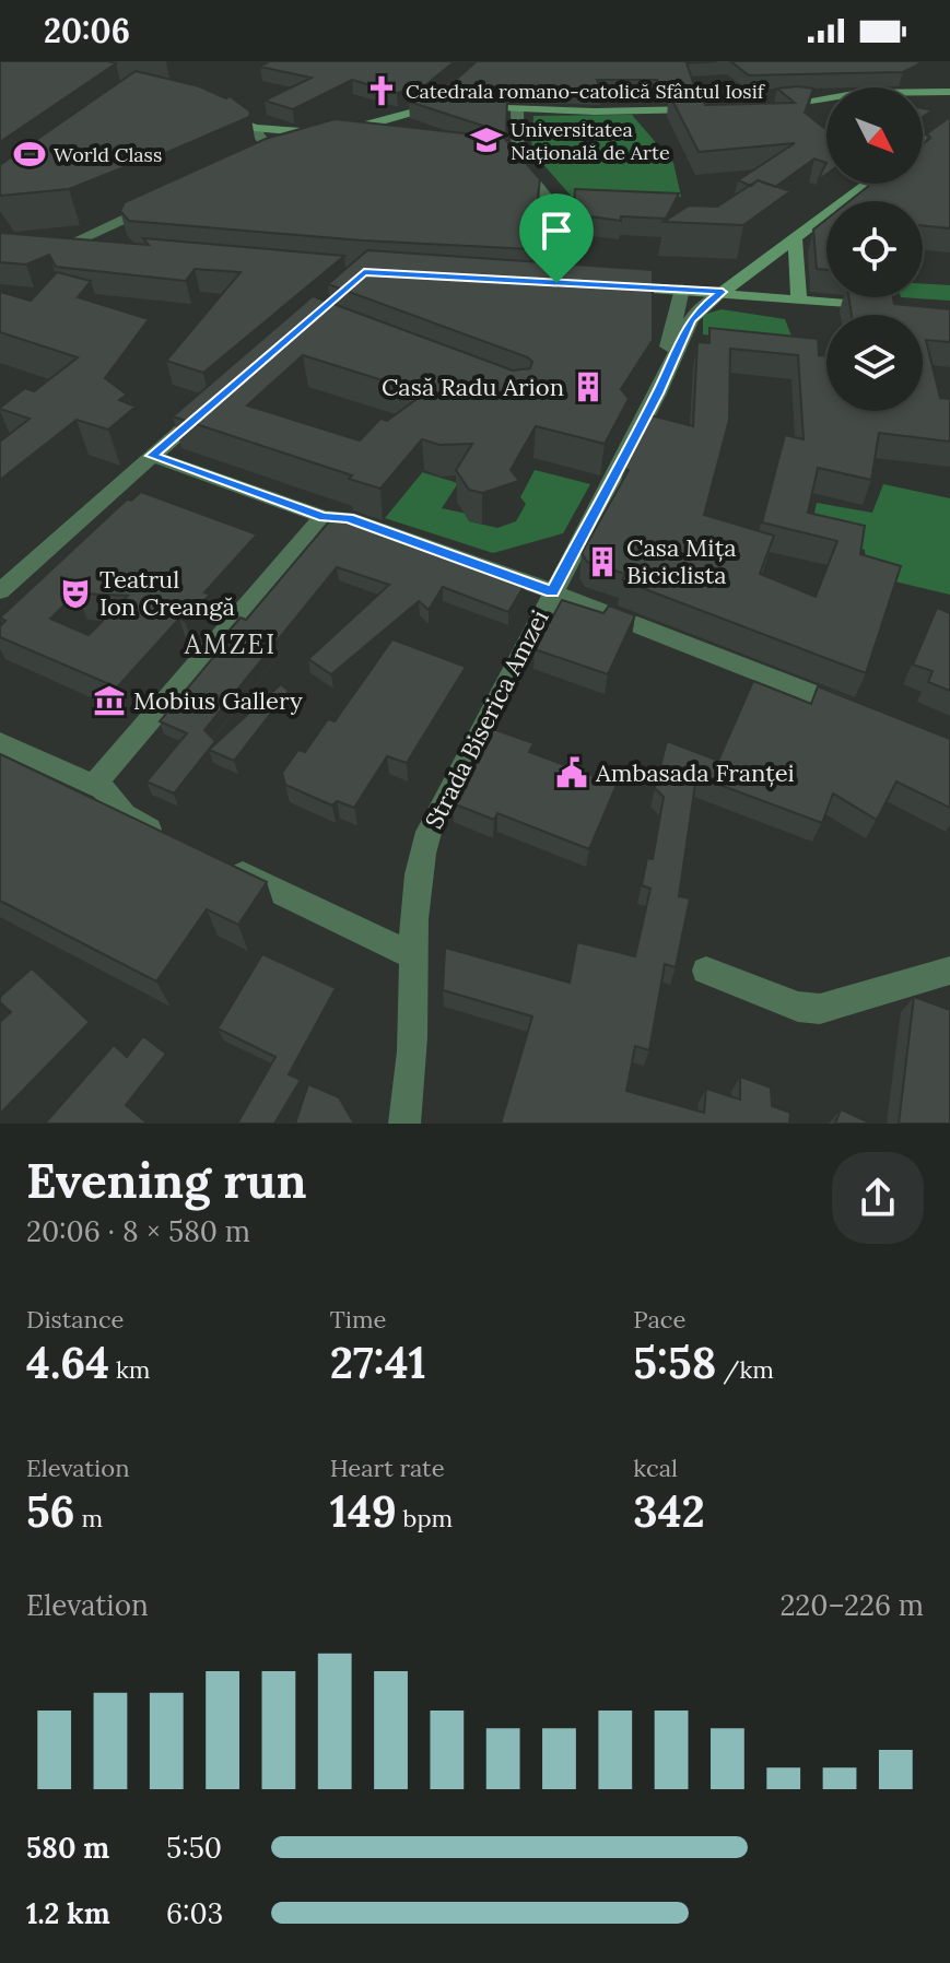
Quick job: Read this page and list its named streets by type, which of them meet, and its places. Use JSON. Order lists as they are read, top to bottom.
{
  "streets": {
    "street": ["Strada Biserica Amzei"]
  },
  "districts": ["AMZEI"],
  "places": {
    "church": ["Catedrala romano-catolică Sfântul Iosif"],
    "school or university": ["Universitatea Națională de Arte"],
    "sports": ["World Class"],
    "building": ["Casă Radu Arion", "Casa Mița Biciclista"],
    "theatre": ["Teatrul Ion Creangă"],
    "museum": ["Mobius Gallery"],
    "public building": ["Ambasada Franței"]
  },
  "north": "bottom right",
  "page": {
    "status": "20:06",
    "heading": ["Evening run", "20:06 · 8 × 580 m"],
    "stats": [
      ["Distance", "4.64 km"],
      ["Time", "27:41"],
      ["Pace", "5:58 /km"],
      ["Elevation", "56 m"],
      ["Heart rate", "149 bpm"],
      ["kcal", "342"]
    ],
    "chart": ["Elevation", "220–226 m"],
    "list": [
      {
        "name": "580 m",
        "note": "5:50"
      },
      {
        "name": "1.2 km",
        "note": "6:03"
      }
    ]
  }
}
